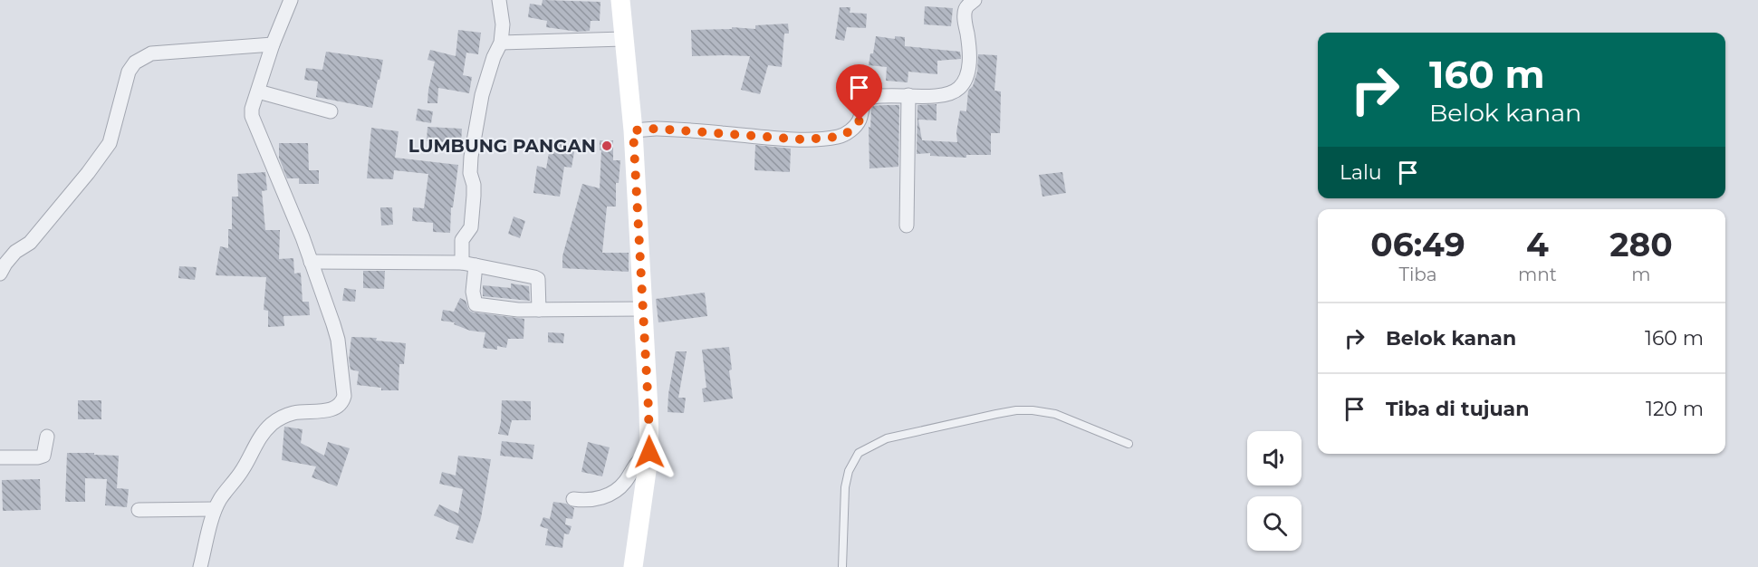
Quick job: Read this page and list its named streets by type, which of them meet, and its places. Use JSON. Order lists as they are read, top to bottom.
{
  "places": ["LUMBUNG PANGAN"],
  "page": {
    "turn": ["160 m", "Belok kanan"],
    "then": "Lalu",
    "eta": [
      "06:49",
      "Tiba",
      "4",
      "mnt",
      "280",
      "m"
    ],
    "list": [
      {
        "name": "Belok kanan",
        "value": "160 m"
      },
      {
        "name": "Tiba di tujuan",
        "value": "120 m"
      }
    ]
  }
}
